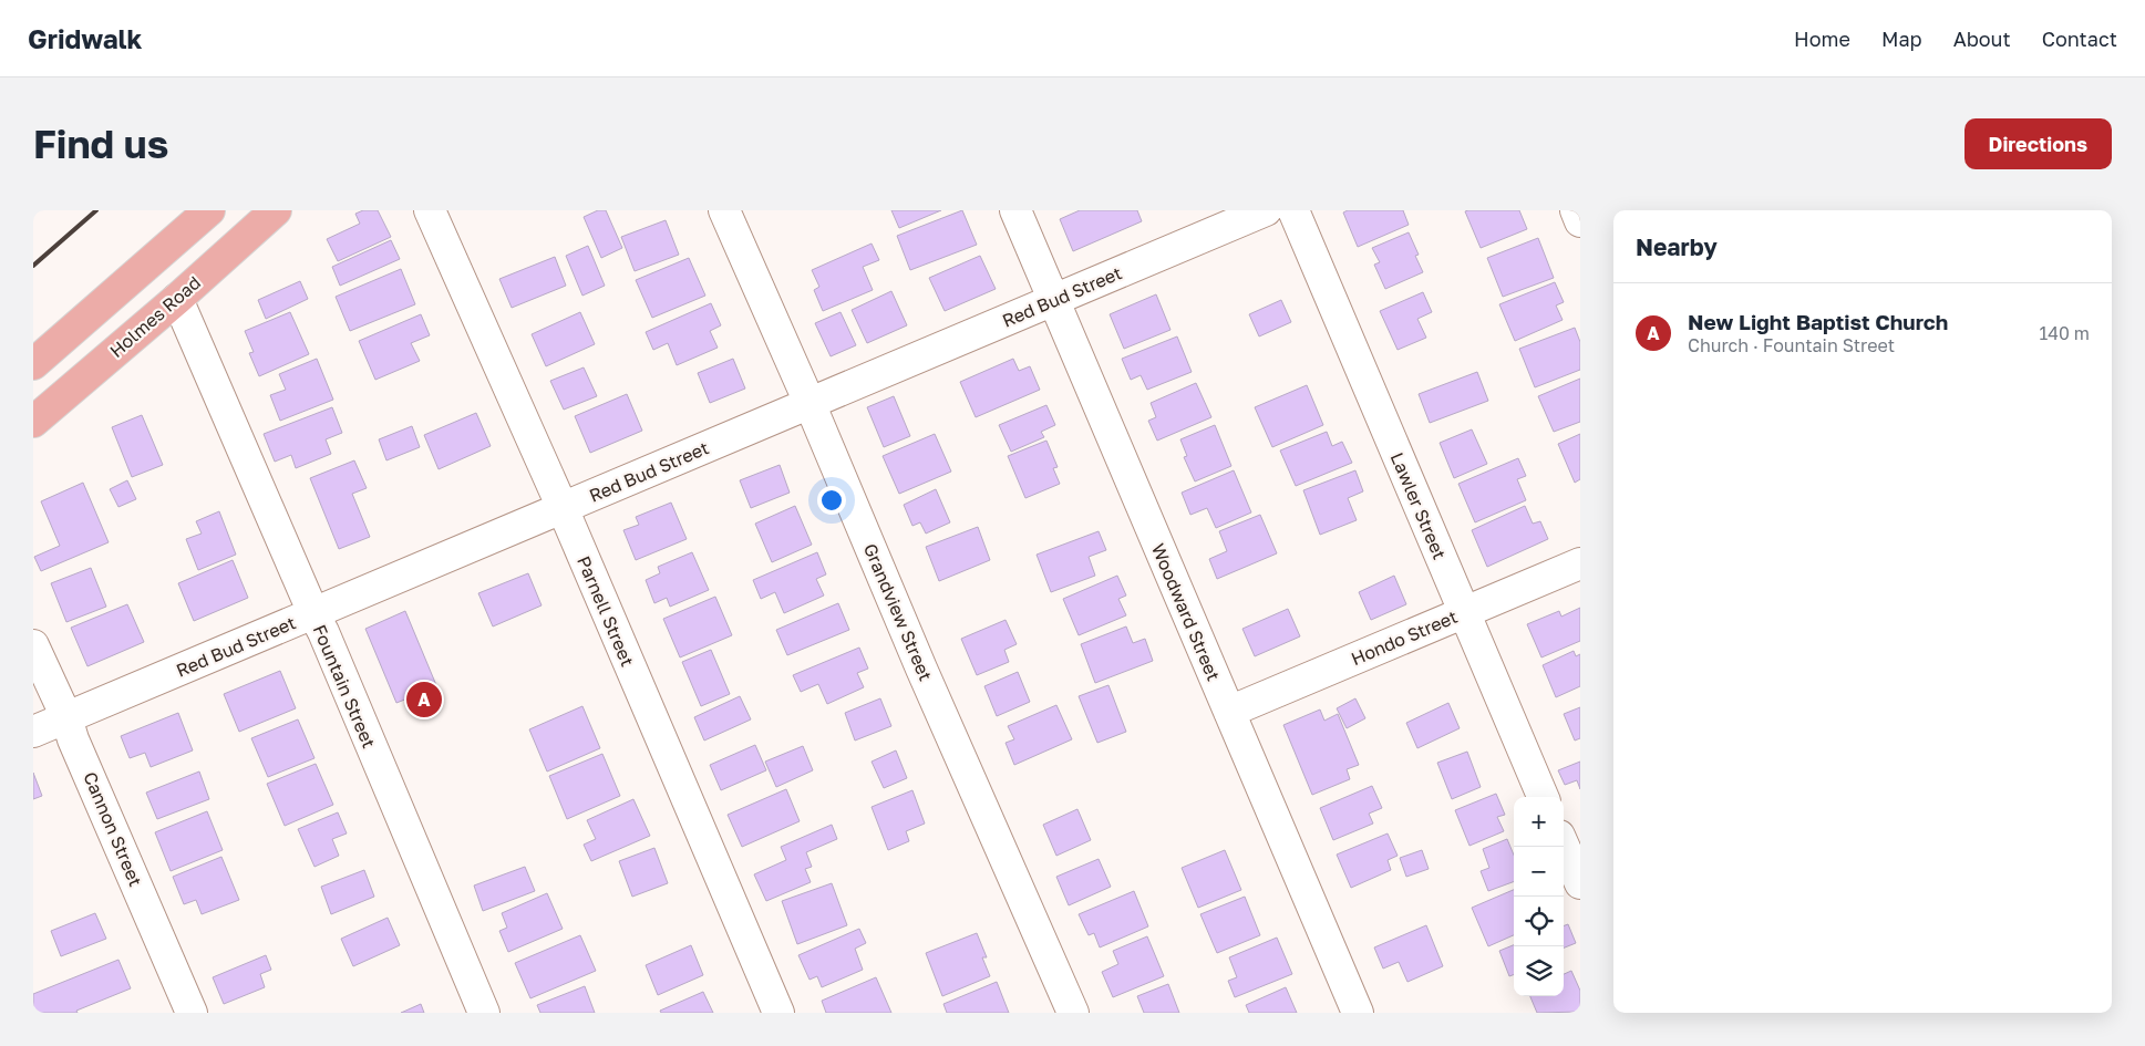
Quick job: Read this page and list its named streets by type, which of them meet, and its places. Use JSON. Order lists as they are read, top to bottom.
{
  "streets": {
    "main road": ["Holmes Road"],
    "street": [
      "Red Bud Street",
      "Lawler Street",
      "Parnell Street",
      "Grandview Street",
      "Woodward Street",
      "Hondo Street",
      "Fountain Street",
      "Cannon Street"
    ]
  },
  "crossings": [
    ["Red Bud Street", "Parnell Street"],
    ["Red Bud Street", "Grandview Street"],
    ["Red Bud Street", "Woodward Street"],
    ["Red Bud Street", "Fountain Street"],
    ["Red Bud Street", "Cannon Street"],
    ["Holmes Road", "Fountain Street"],
    ["Lawler Street", "Hondo Street"],
    ["Woodward Street", "Hondo Street"]
  ],
  "page": {
    "header": "Gridwalk",
    "nav": [
      "Home",
      "Map",
      "About",
      "Contact"
    ],
    "buttons": "Directions",
    "title": "Find us",
    "heading": "Nearby",
    "list": [
      {
        "mark": "A",
        "name": "New Light Baptist Church",
        "note": "Church · Fountain Street",
        "value": "140 m"
      }
    ],
    "pins": "A",
    "map_buttons": ["+", "−"]
  }
}
